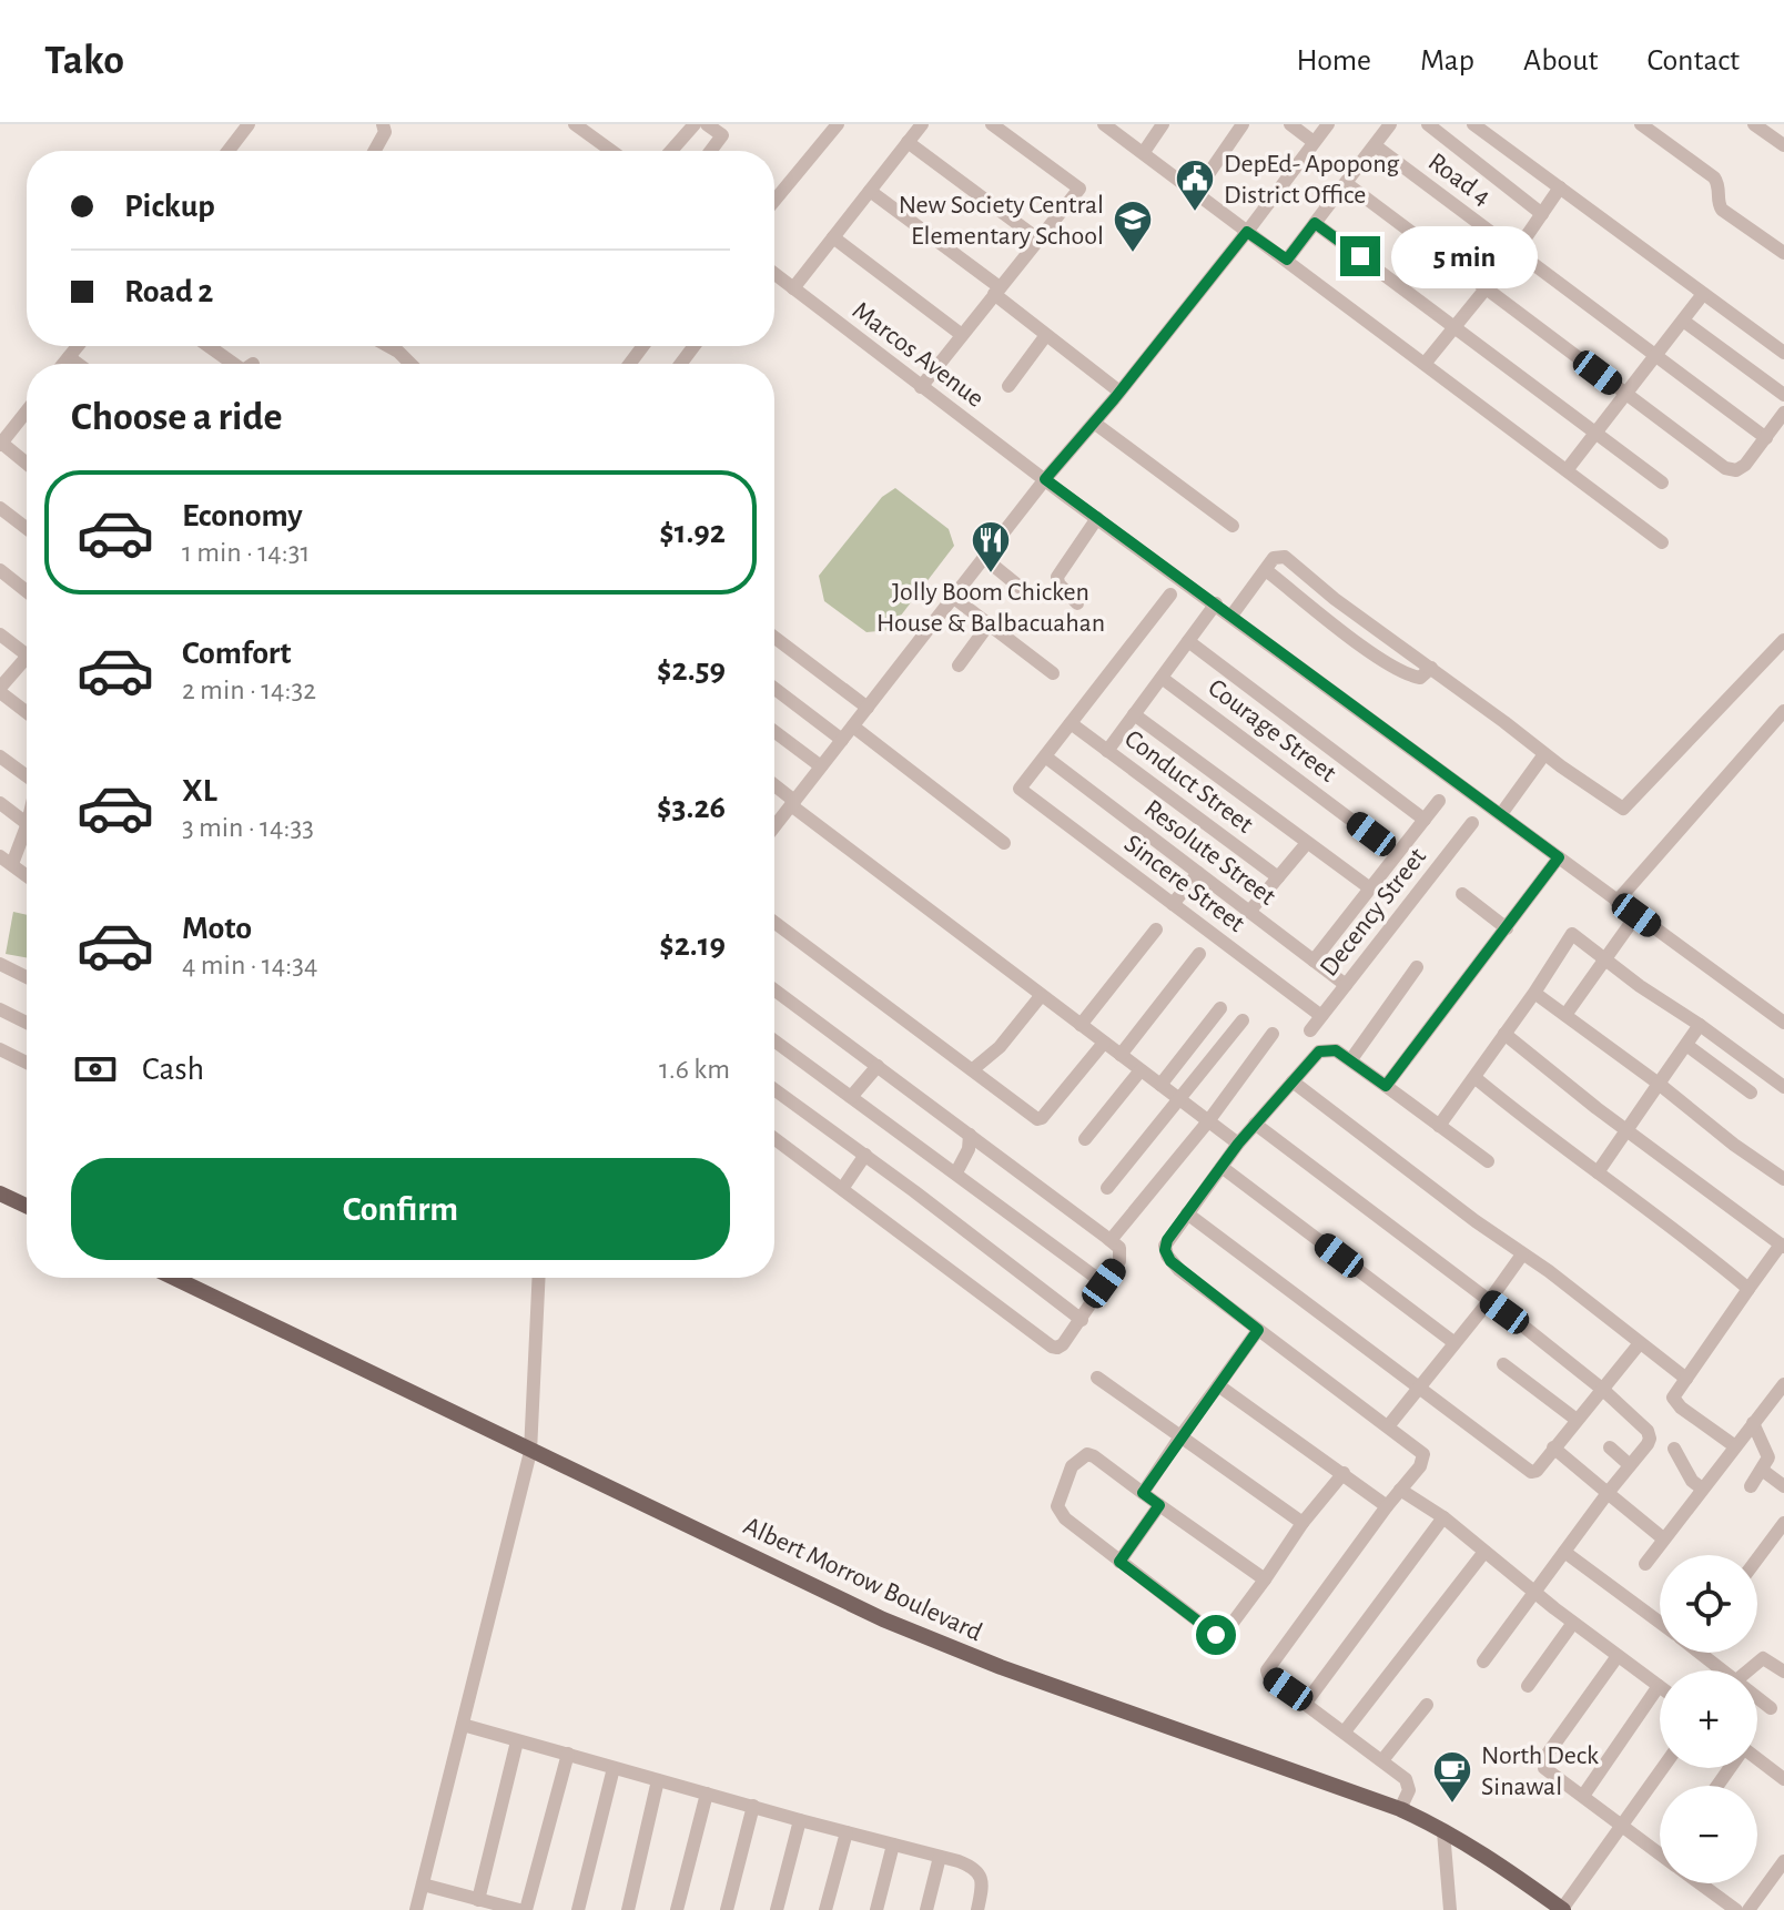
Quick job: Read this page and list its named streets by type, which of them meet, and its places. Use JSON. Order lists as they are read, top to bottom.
{
  "streets": {
    "main road": ["Albert Morrow Boulevard"],
    "street": [
      "Road 4",
      "Marcos Avenue",
      "Courage Street",
      "Conduct Street",
      "Resolute Street",
      "Sincere Street",
      "Decency Street"
    ]
  },
  "crossings": [
    ["Resolute Street", "Sincere Street"],
    ["Resolute Street", "Decency Street"],
    ["Sincere Street", "Decency Street"]
  ],
  "places": {
    "public building": ["DepEd- Apopong District Office"],
    "school or university": ["New Society Central Elementary School"],
    "restaurant": ["Jolly Boom Chicken House & Balbacuahan"],
    "cafe": ["North Deck Sinawal"]
  },
  "page": {
    "header": "Tako",
    "nav": [
      "Home",
      "Map",
      "About",
      "Contact"
    ],
    "banner": ["Pickup", "Road 2"],
    "bubble": "5 min",
    "heading": "Choose a ride",
    "list": [
      {
        "name": "Economy",
        "note": "1 min · 14:31",
        "value": "$1.92"
      },
      {
        "name": "Comfort",
        "note": "2 min · 14:32",
        "value": "$2.59"
      },
      {
        "name": "XL",
        "note": "3 min · 14:33",
        "value": "$3.26"
      },
      {
        "name": "Moto",
        "note": "4 min · 14:34",
        "value": "$2.19"
      }
    ],
    "pay": ["Cash", "1.6 km"],
    "buttons": "Confirm",
    "map_buttons": ["+", "−"]
  }
}
